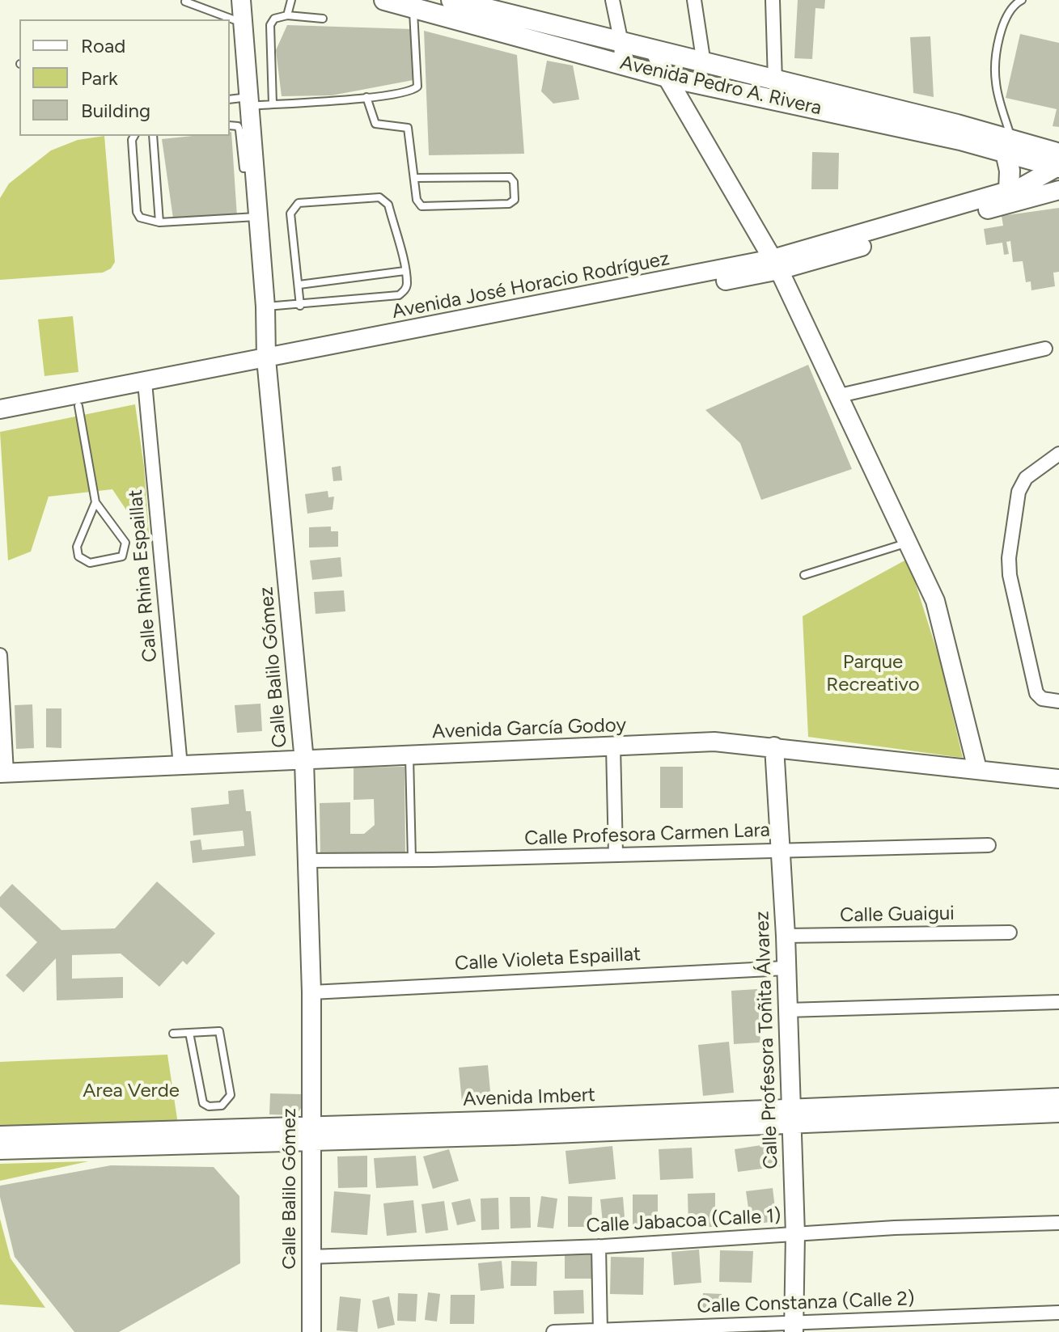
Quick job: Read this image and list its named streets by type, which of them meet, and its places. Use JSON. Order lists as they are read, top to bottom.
{
  "streets": {
    "main road": ["Avenida Pedro A. Rivera"],
    "street": [
      "Avenida José Horacio Rodríguez",
      "Calle Rhina Espaillat",
      "Calle Balilo Gómez",
      "Avenida García Godoy",
      "Calle Profesora Carmen Lara",
      "Calle Guaigui",
      "Calle Violeta Espaillat",
      "Calle Profesora Toñita Álvarez",
      "Avenida Imbert",
      "Calle Jabacoa (Calle 1)",
      "Calle Constanza (Calle 2)"
    ]
  },
  "crossings": [
    ["Avenida Pedro A. Rivera", "Avenida José Horacio Rodríguez"],
    ["Avenida José Horacio Rodríguez", "Calle Rhina Espaillat"],
    ["Avenida José Horacio Rodríguez", "Calle Balilo Gómez"],
    ["Calle Rhina Espaillat", "Avenida García Godoy"],
    ["Calle Balilo Gómez", "Avenida García Godoy"],
    ["Calle Balilo Gómez", "Calle Profesora Carmen Lara"],
    ["Calle Balilo Gómez", "Calle Violeta Espaillat"],
    ["Calle Balilo Gómez", "Avenida Imbert"],
    ["Calle Balilo Gómez", "Calle Jabacoa (Calle 1)"],
    ["Avenida García Godoy", "Calle Profesora Toñita Álvarez"],
    ["Calle Profesora Carmen Lara", "Calle Profesora Toñita Álvarez"],
    ["Calle Guaigui", "Calle Profesora Toñita Álvarez"],
    ["Calle Violeta Espaillat", "Calle Profesora Toñita Álvarez"],
    ["Calle Profesora Toñita Álvarez", "Avenida Imbert"],
    ["Calle Profesora Toñita Álvarez", "Calle Jabacoa (Calle 1)"],
    ["Calle Profesora Toñita Álvarez", "Calle Constanza (Calle 2)"]
  ],
  "parks": ["Parque Recreativo", "Area Verde"],
  "legend": ["Road", "Park", "Building"]
}
